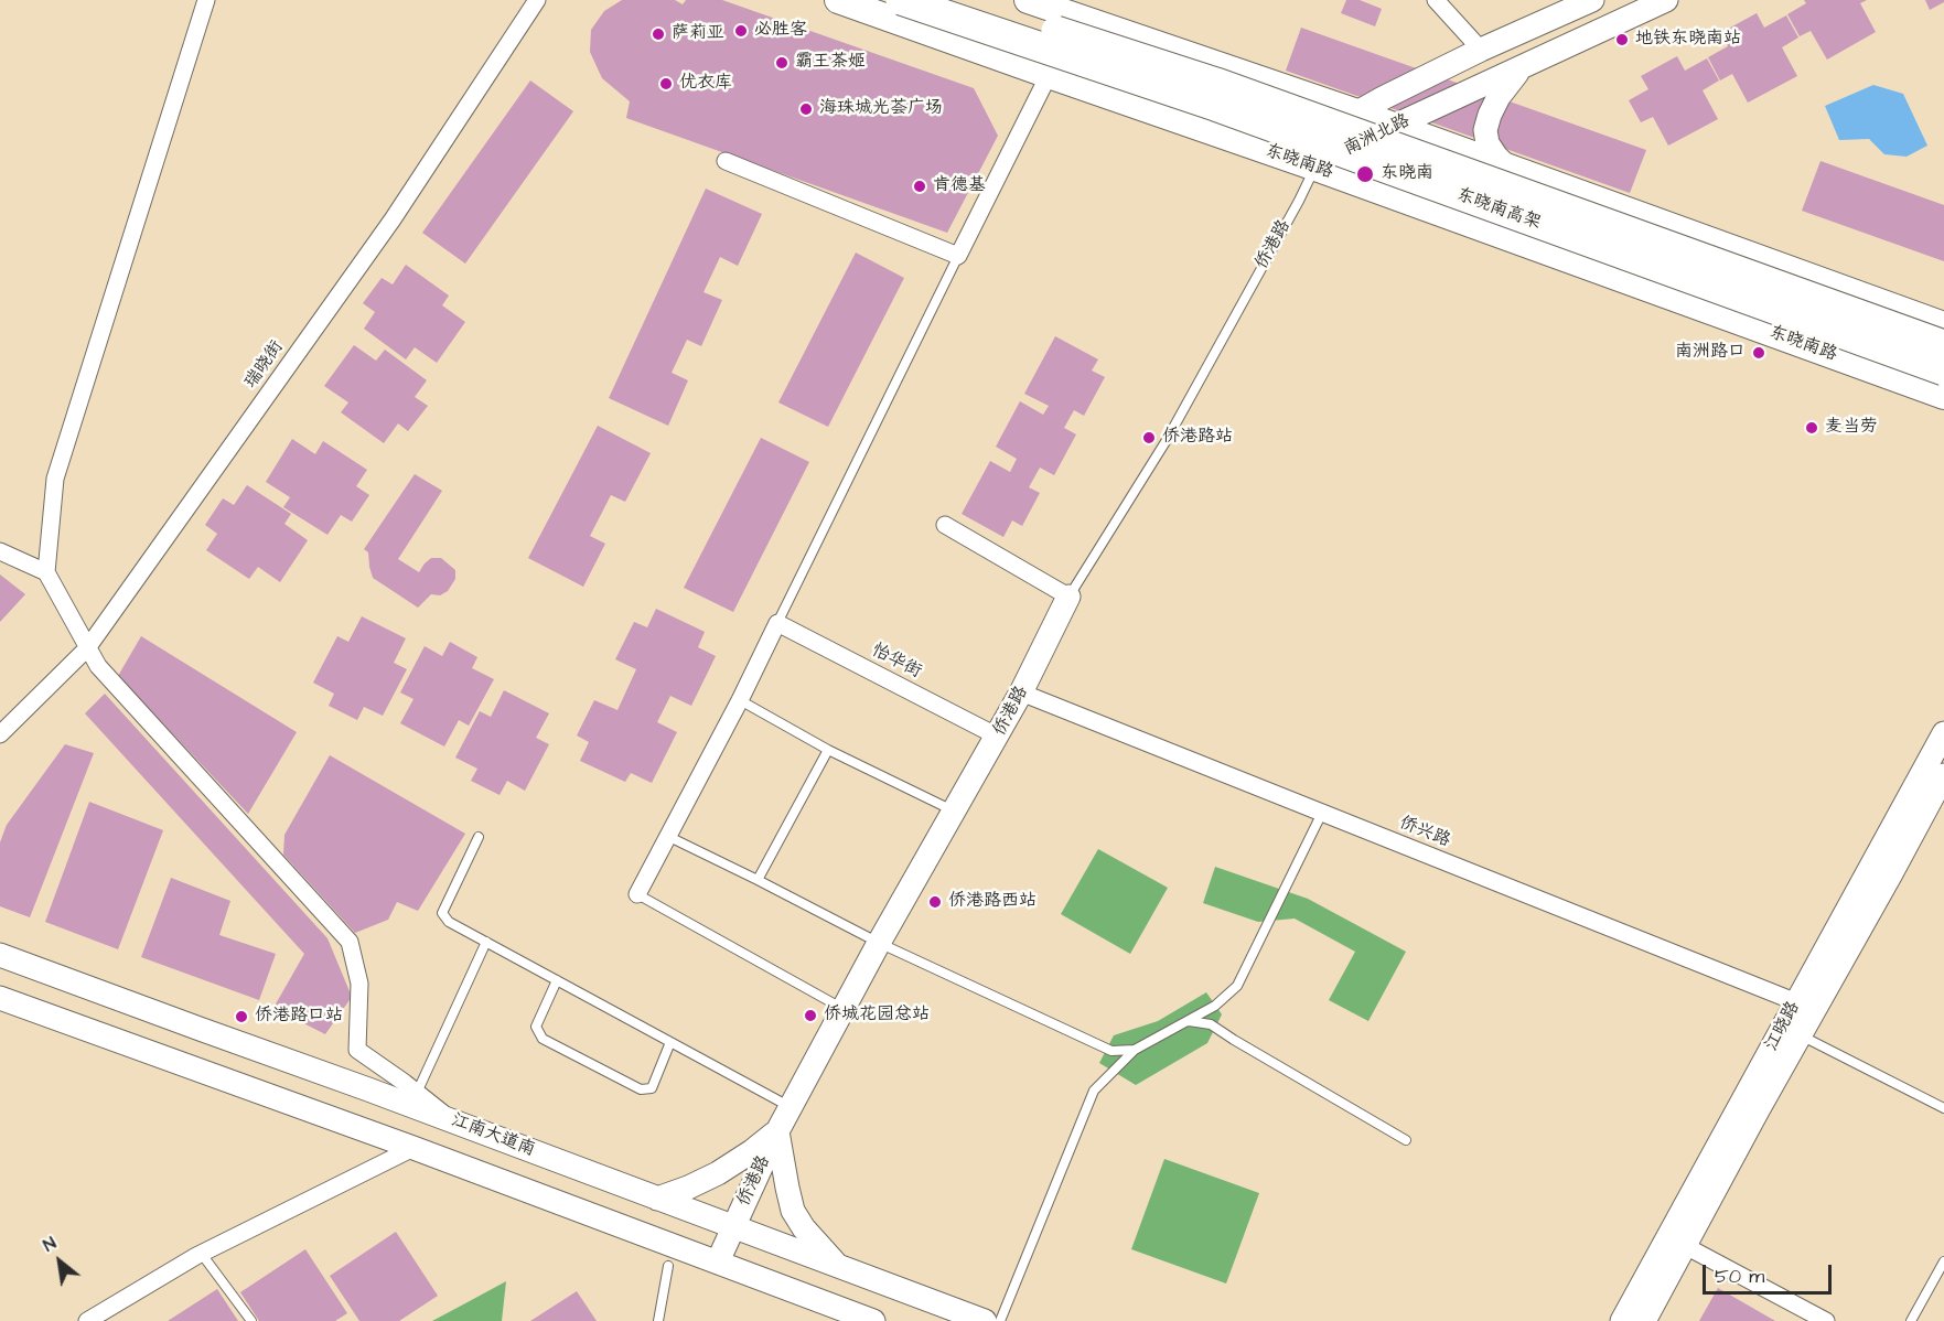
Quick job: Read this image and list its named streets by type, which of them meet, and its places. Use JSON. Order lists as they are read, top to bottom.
{
  "streets": {
    "highway": ["东晓南高架"],
    "main road": [
      "南洲北路",
      "东晓南路",
      "侨港路",
      "江晓路",
      "江南大道南"
    ],
    "street": ["瑞晓街", "怡华街", "侨兴路"]
  },
  "crossings": [
    ["南洲北路", "东晓南路"],
    ["南洲北路", "侨港路"],
    ["东晓南路", "侨港路"],
    ["侨港路", "怡华街"],
    ["侨港路", "侨兴路"],
    ["侨港路", "江南大道南"],
    ["侨兴路", "江晓路"]
  ],
  "places": [
    "必胜客",
    "萨莉亚",
    "地铁东晓南站",
    "霸王茶姬",
    "优衣库",
    "海珠城光荟广场",
    "东晓南",
    "肯德基",
    "南洲路口",
    "麦当劳",
    "侨港路站",
    "侨港路西站",
    "侨城花园总站",
    "侨港路口站"
  ],
  "scale_bar": "50 m",
  "north": "top left"
}
